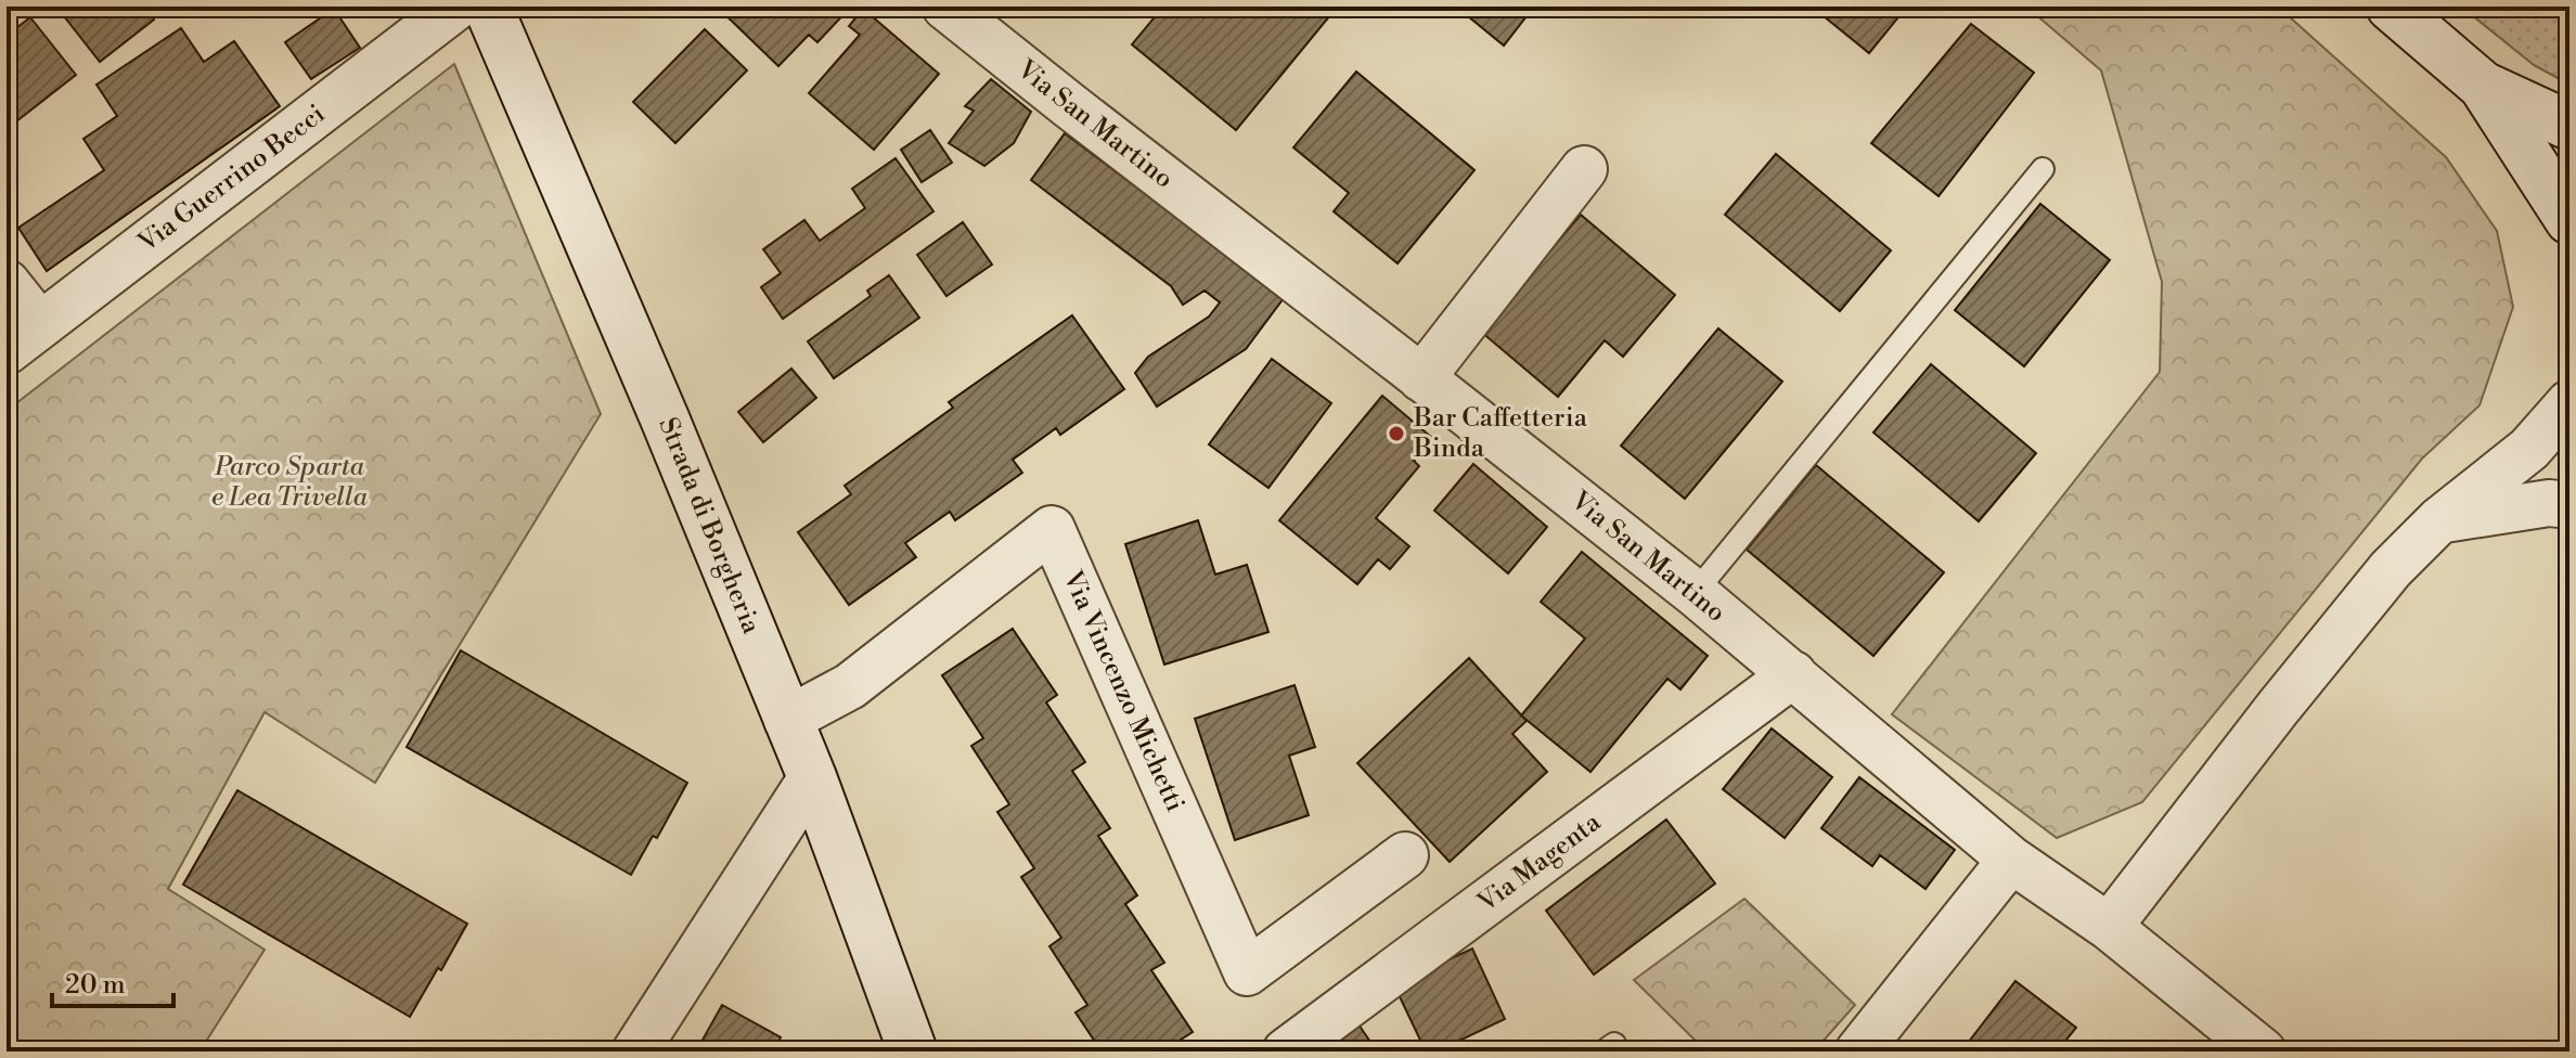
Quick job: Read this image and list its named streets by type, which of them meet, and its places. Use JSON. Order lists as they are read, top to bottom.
{
  "streets": {
    "street": [
      "Via San Martino",
      "Via Guerrino Becci",
      "Strada di Borgheria",
      "Via Vincenzo Michetti",
      "Via Magenta"
    ]
  },
  "crossings": [
    ["Via San Martino", "Via Magenta"],
    ["Strada di Borgheria", "Via Vincenzo Michetti"]
  ],
  "parks": ["Parco Sparta e Lea Trivella"],
  "places": ["Bar Caffetteria Binda"],
  "scale_bar": "20 m"
}
